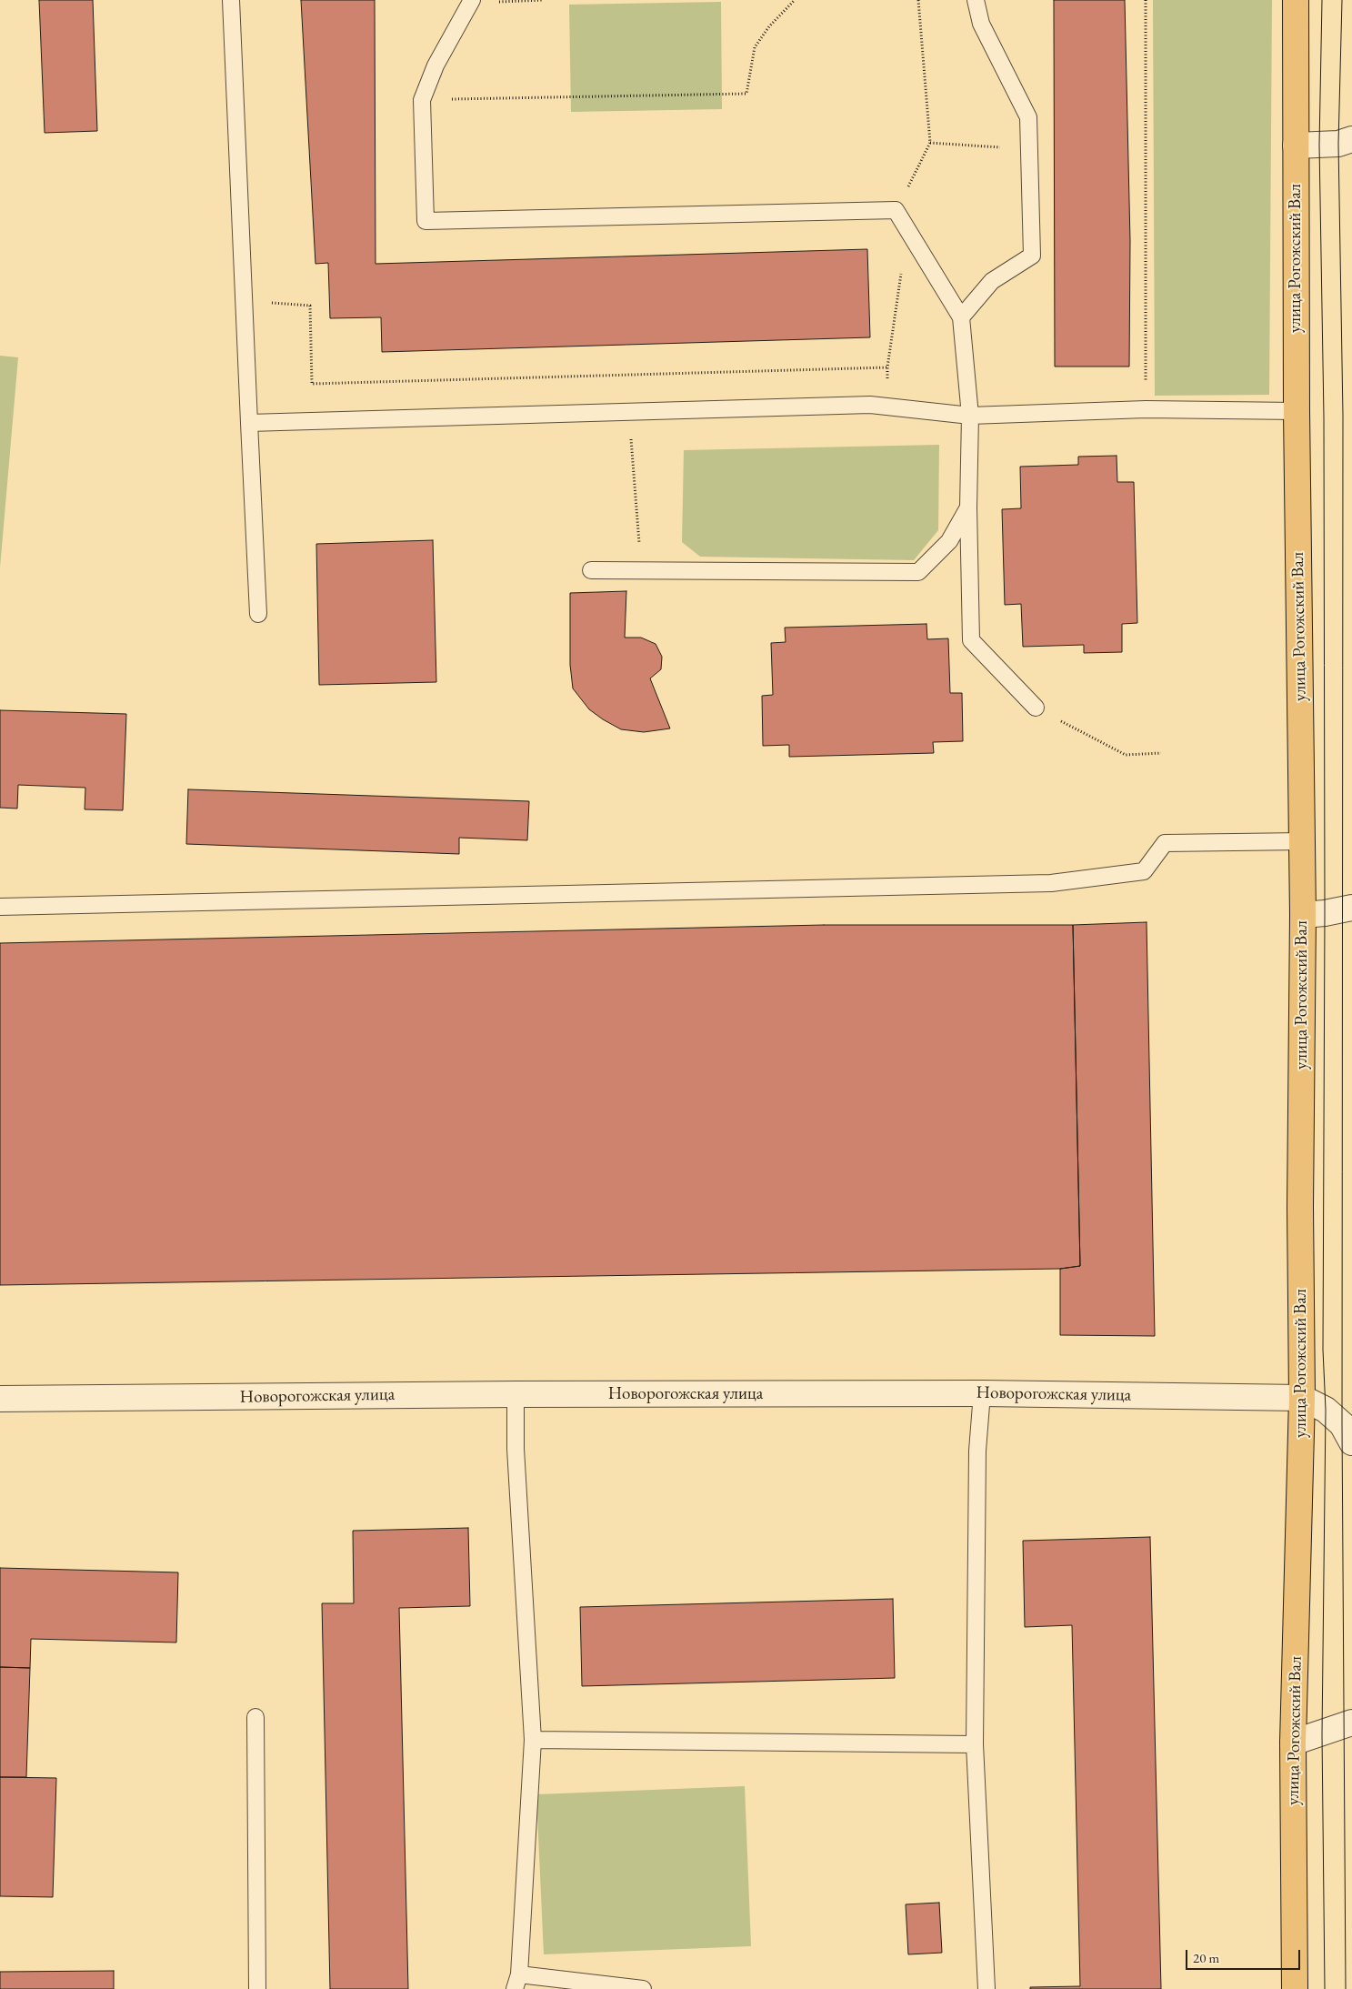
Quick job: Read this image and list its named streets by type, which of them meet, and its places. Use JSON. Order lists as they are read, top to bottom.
{
  "streets": {
    "main road": ["улица Рогожский Вал"],
    "street": ["Новорогожская улица"]
  },
  "crossings": [
    ["улица Рогожский Вал", "Новорогожская улица"]
  ],
  "scale_bar": "20 m"
}
